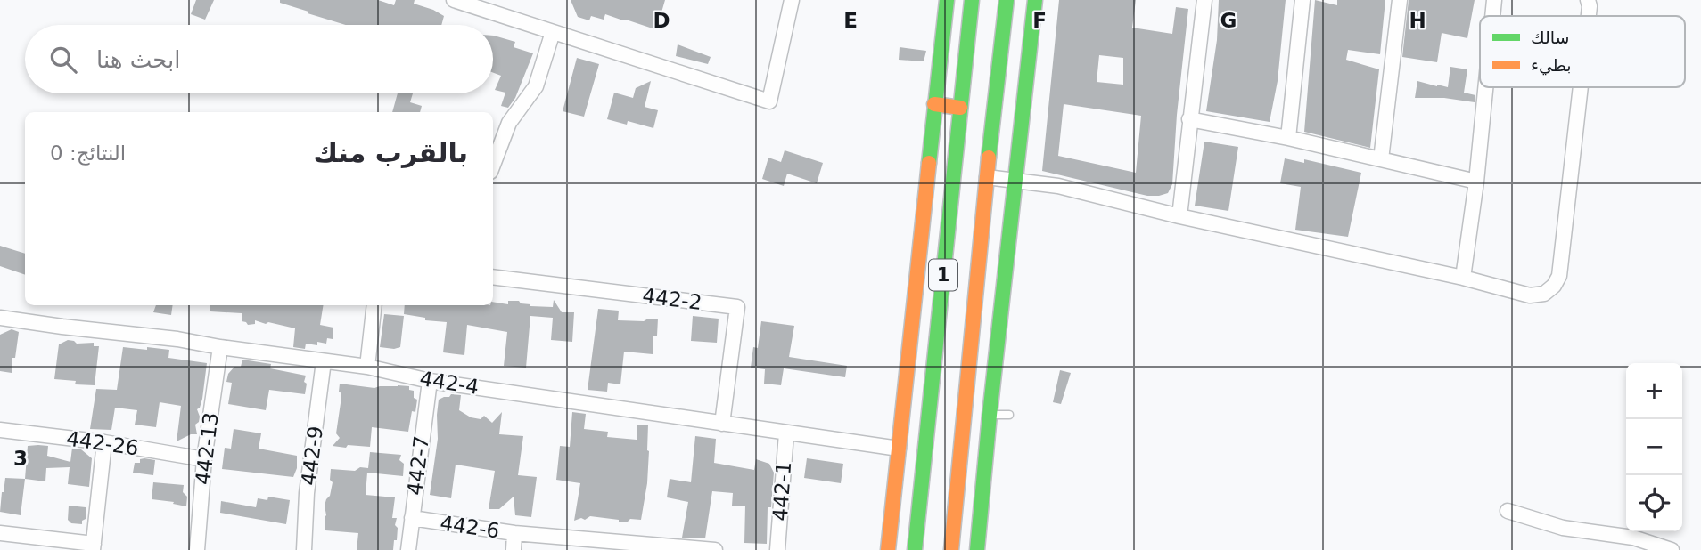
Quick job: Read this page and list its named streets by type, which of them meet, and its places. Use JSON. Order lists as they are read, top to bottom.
{
  "streets": {
    "main road": ["1"],
    "street": [
      "442-2",
      "442-4",
      "442-26",
      "442-13",
      "442-9",
      "442-7",
      "442-1",
      "442-6"
    ]
  },
  "crossings": [
    ["442-2", "442-4"],
    ["442-4", "442-13"],
    ["442-4", "442-9"],
    ["442-4", "442-7"],
    ["442-4", "442-1"],
    ["442-26", "442-13"],
    ["442-7", "442-6"]
  ],
  "legend": ["سالك", "بطيء"],
  "page": {
    "search": "ابحث هنا",
    "heading": ["بالقرب منك", "النتائج: 0"],
    "map_buttons": ["+", "−"]
  },
  "grid": {
    "columns": [
      "D",
      "E",
      "F",
      "G",
      "H"
    ],
    "rows": ["3"]
  }
}
